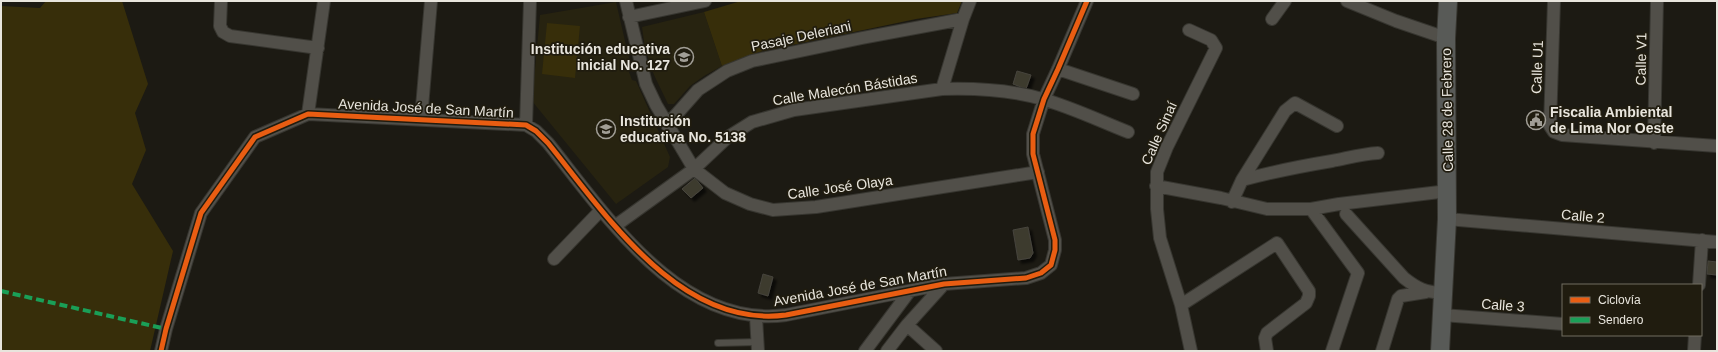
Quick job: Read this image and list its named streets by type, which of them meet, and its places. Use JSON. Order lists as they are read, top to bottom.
{
  "streets": {
    "street": [
      "Pasaje Deleriani",
      "Calle V1",
      "Calle U1",
      "Calle Malecón Bástidas",
      "Avenida José de San Martín",
      "Calle 28 de Febrero",
      "Calle Sinaí",
      "Calle José Olaya",
      "Calle 2",
      "Calle 3"
    ]
  },
  "crossings": [
    ["Pasaje Deleriani", "Calle José Olaya"],
    ["Calle V1", "Calle U1"],
    ["Calle Malecón Bástidas", "Avenida José de San Martín"],
    ["Calle Malecón Bástidas", "Calle José Olaya"],
    ["Avenida José de San Martín", "Calle José Olaya"],
    ["Calle 28 de Febrero", "Calle 2"],
    ["Calle 28 de Febrero", "Calle 3"]
  ],
  "places": {
    "school or university": ["Institución educativa inicial No. 127", "Institución educativa No. 5138"],
    "public building": ["Fiscalia Ambiental de Lima Nor Oeste"]
  },
  "legend": ["Ciclovía", "Sendero"]
}
